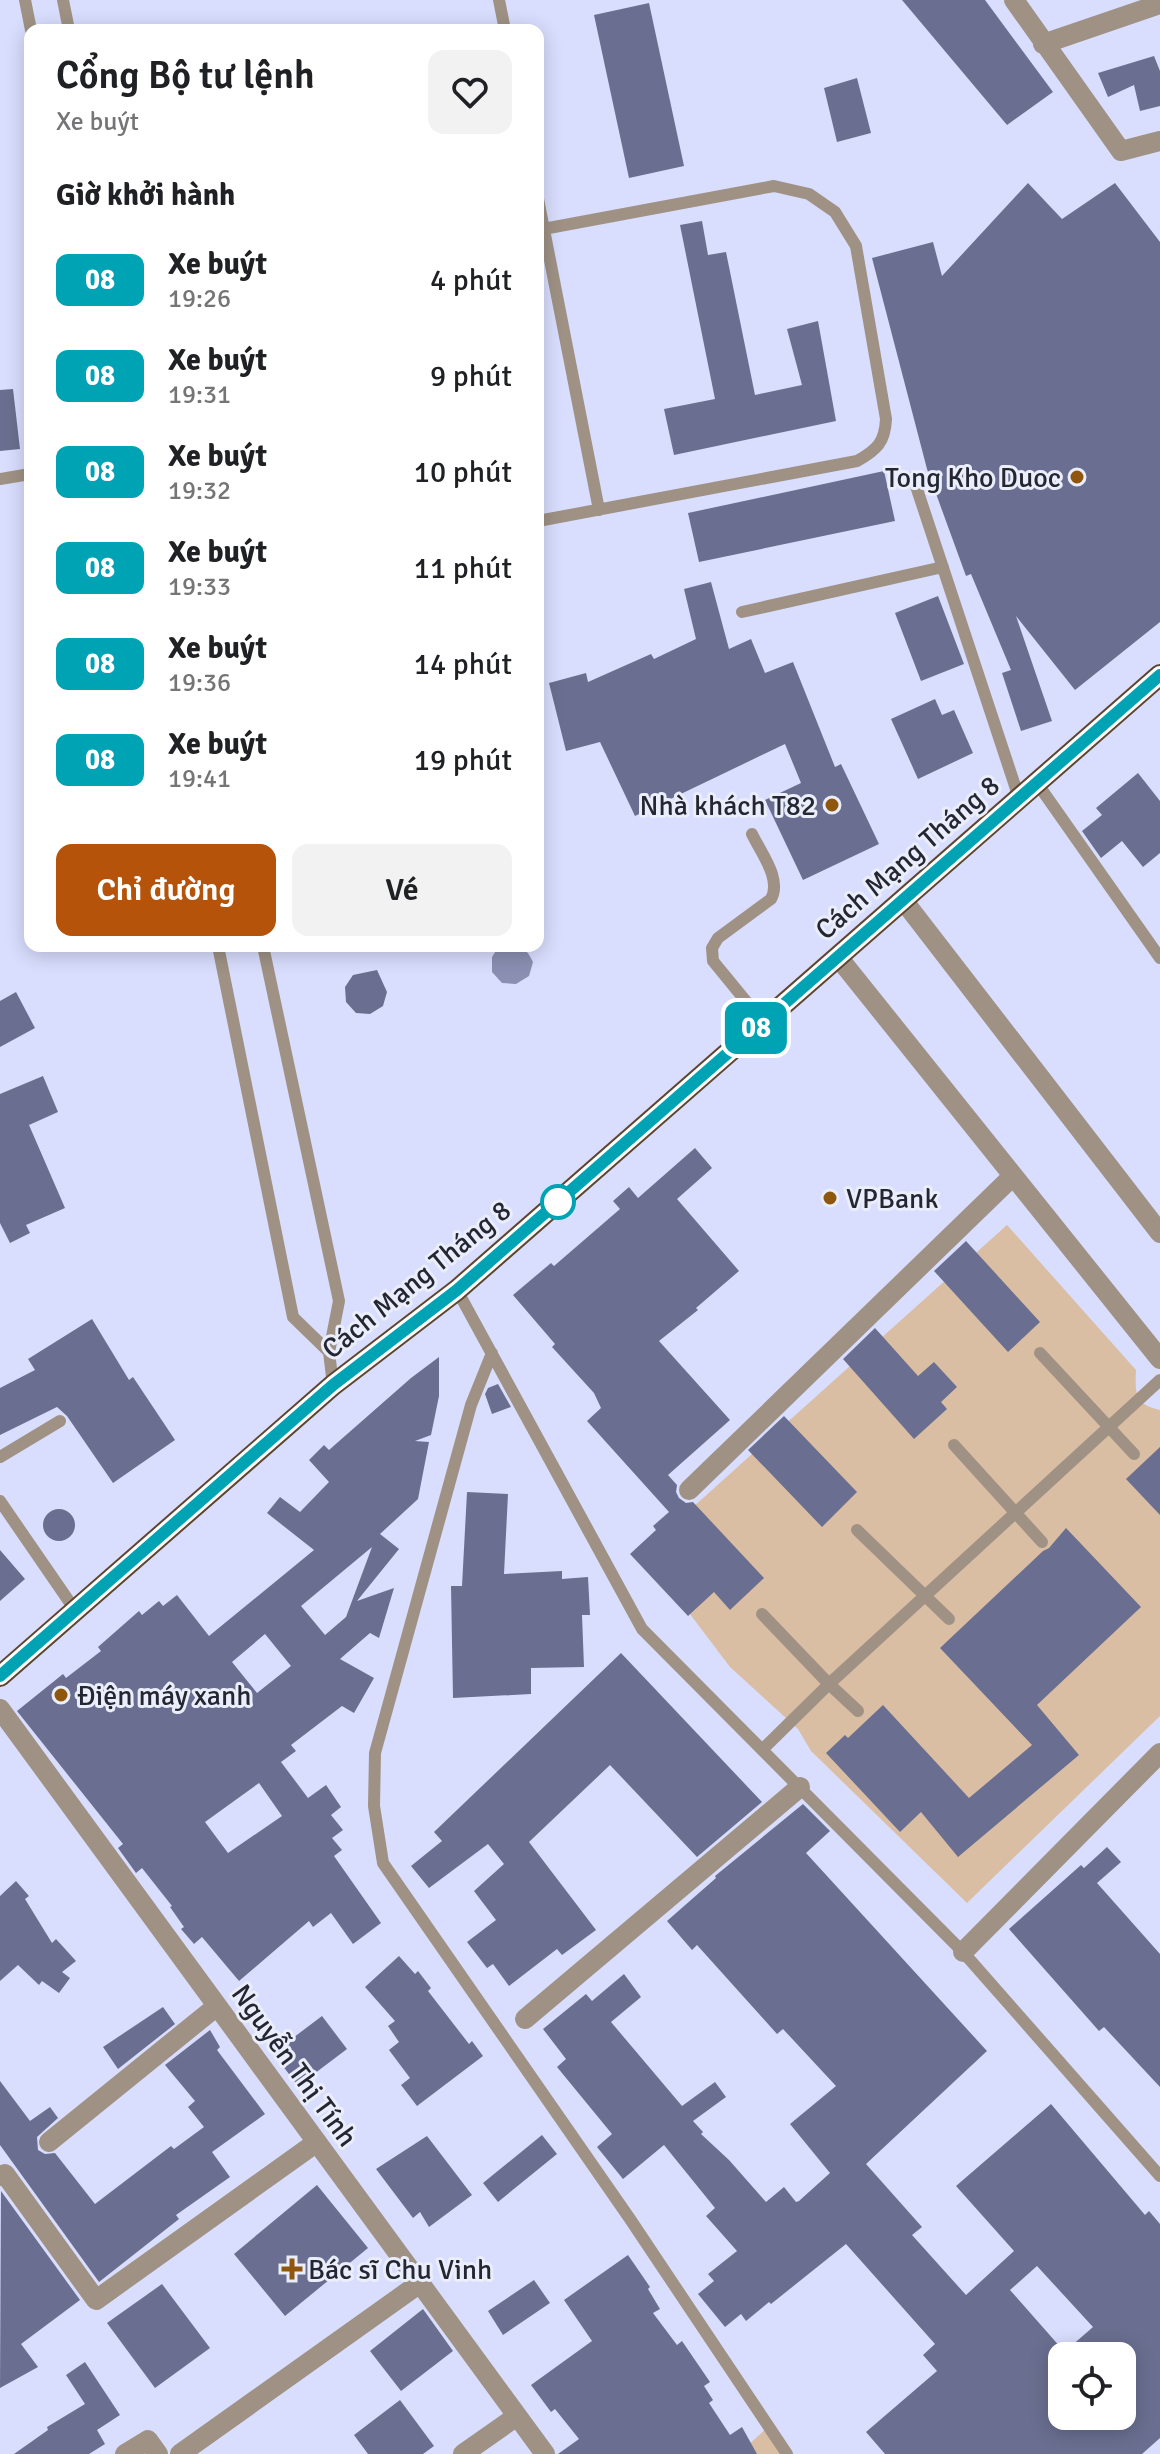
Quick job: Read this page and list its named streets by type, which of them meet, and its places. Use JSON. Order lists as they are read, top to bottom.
{
  "streets": {
    "highway": ["Cách Mạng Tháng 8"],
    "street": ["Nguyễn Thị Tính"]
  },
  "places": {
    "other": [
      "Tong Kho Duoc",
      "Nhà khách T82",
      "VPBank",
      "Điện máy xanh"
    ],
    "health": ["Bác sĩ Chu Vinh"]
  },
  "lines": ["bus line 08"],
  "page": {
    "on_map": "08",
    "heading": [
      ["Cổng Bộ tư lệnh", "Xe buýt"],
      "Giờ khởi hành"
    ],
    "list": [
      {
        "mark": "08",
        "name": "Xe buýt",
        "note": "19:26",
        "value": "4 phút"
      },
      {
        "mark": "08",
        "name": "Xe buýt",
        "note": "19:31",
        "value": "9 phút"
      },
      {
        "mark": "08",
        "name": "Xe buýt",
        "note": "19:32",
        "value": "10 phút"
      },
      {
        "mark": "08",
        "name": "Xe buýt",
        "note": "19:33",
        "value": "11 phút"
      },
      {
        "mark": "08",
        "name": "Xe buýt",
        "note": "19:36",
        "value": "14 phút"
      },
      {
        "mark": "08",
        "name": "Xe buýt",
        "note": "19:41",
        "value": "19 phút"
      }
    ],
    "buttons": ["Chỉ đường", "Vé"]
  }
}
